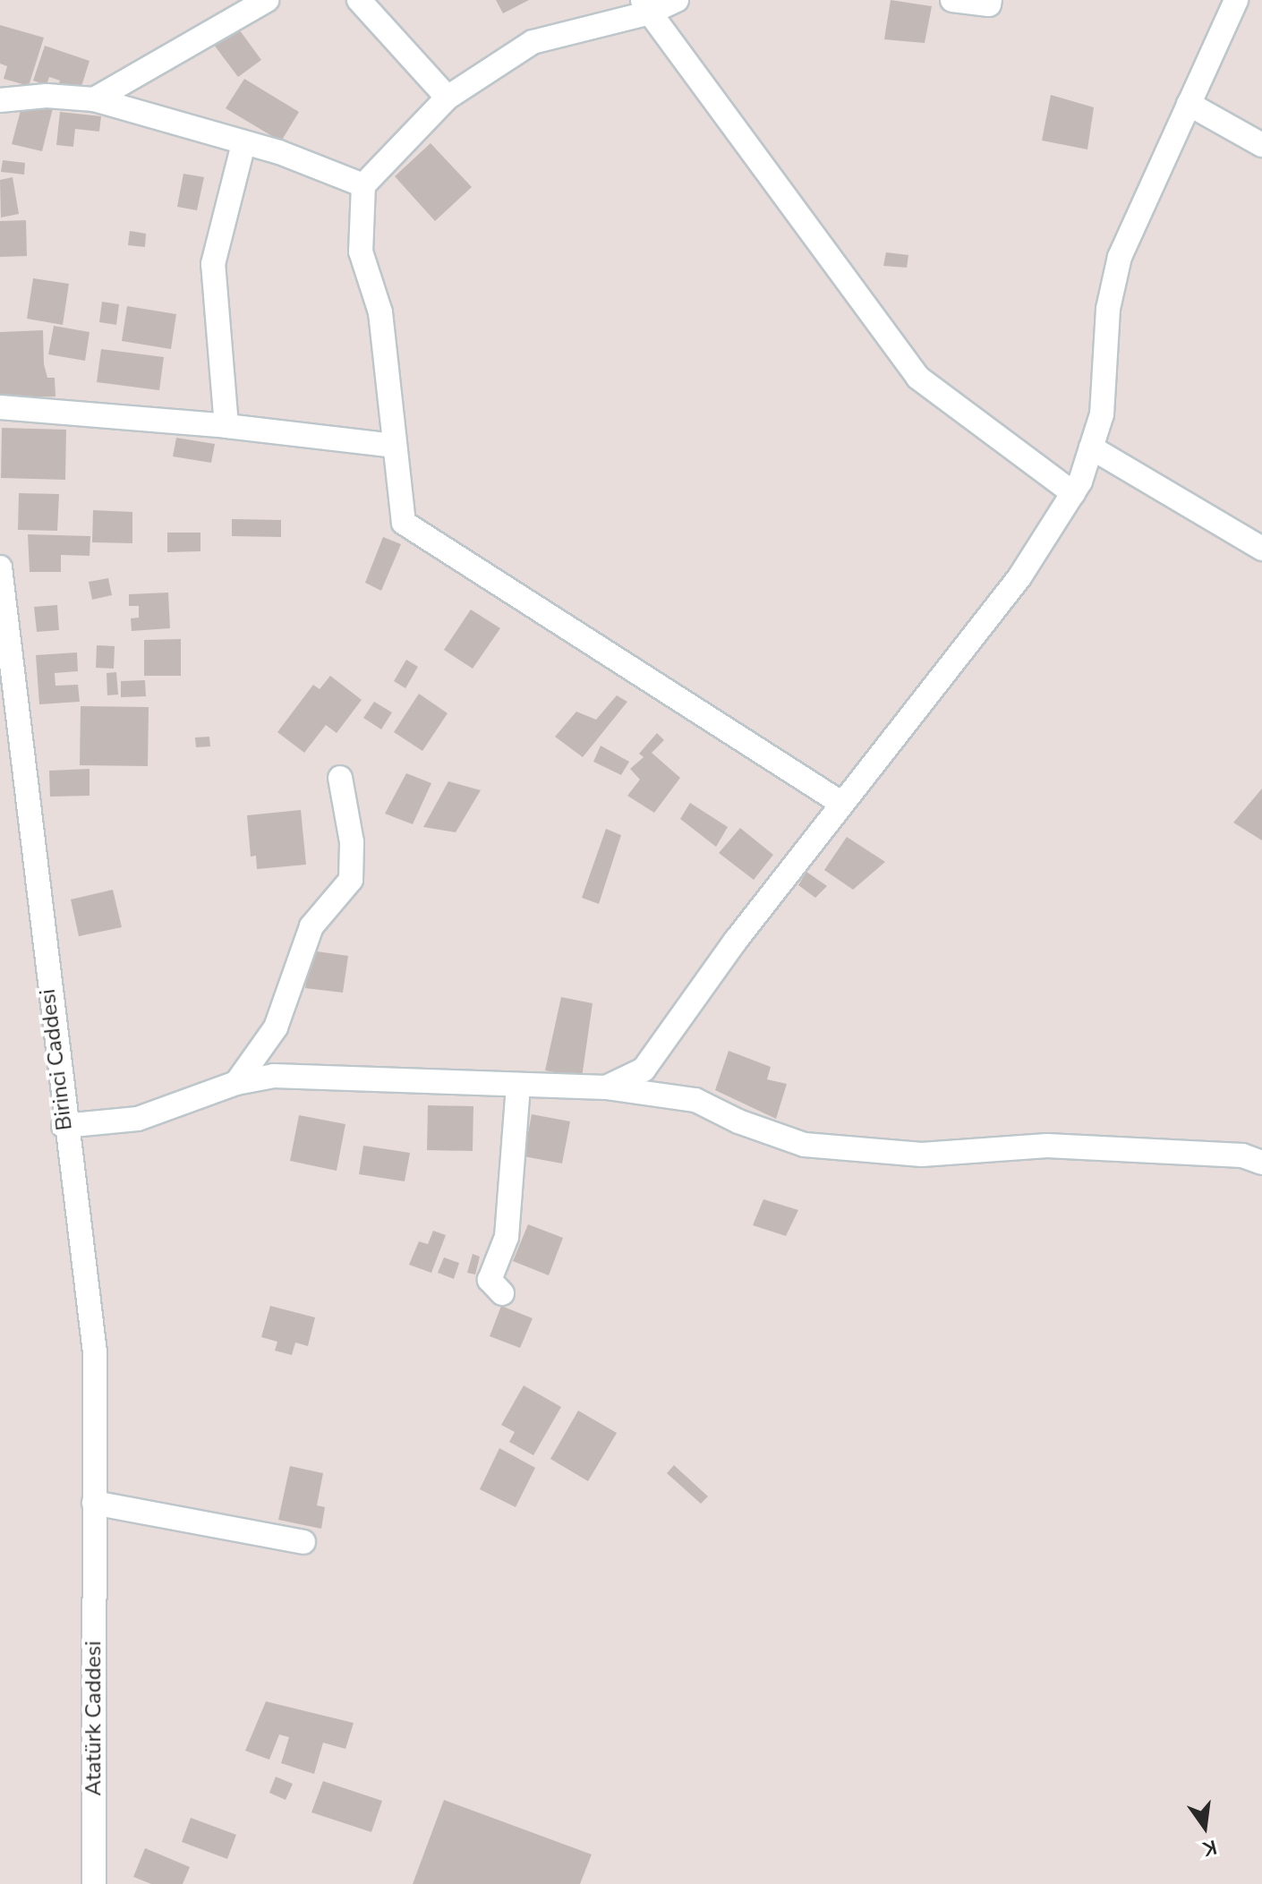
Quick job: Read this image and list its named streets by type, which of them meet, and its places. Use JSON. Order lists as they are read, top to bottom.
{
  "streets": {
    "street": ["Birinci Caddesi", "Atatürk Caddesi"]
  },
  "crossings": [
    ["Birinci Caddesi", "Atatürk Caddesi"]
  ],
  "north": "bottom"
}
